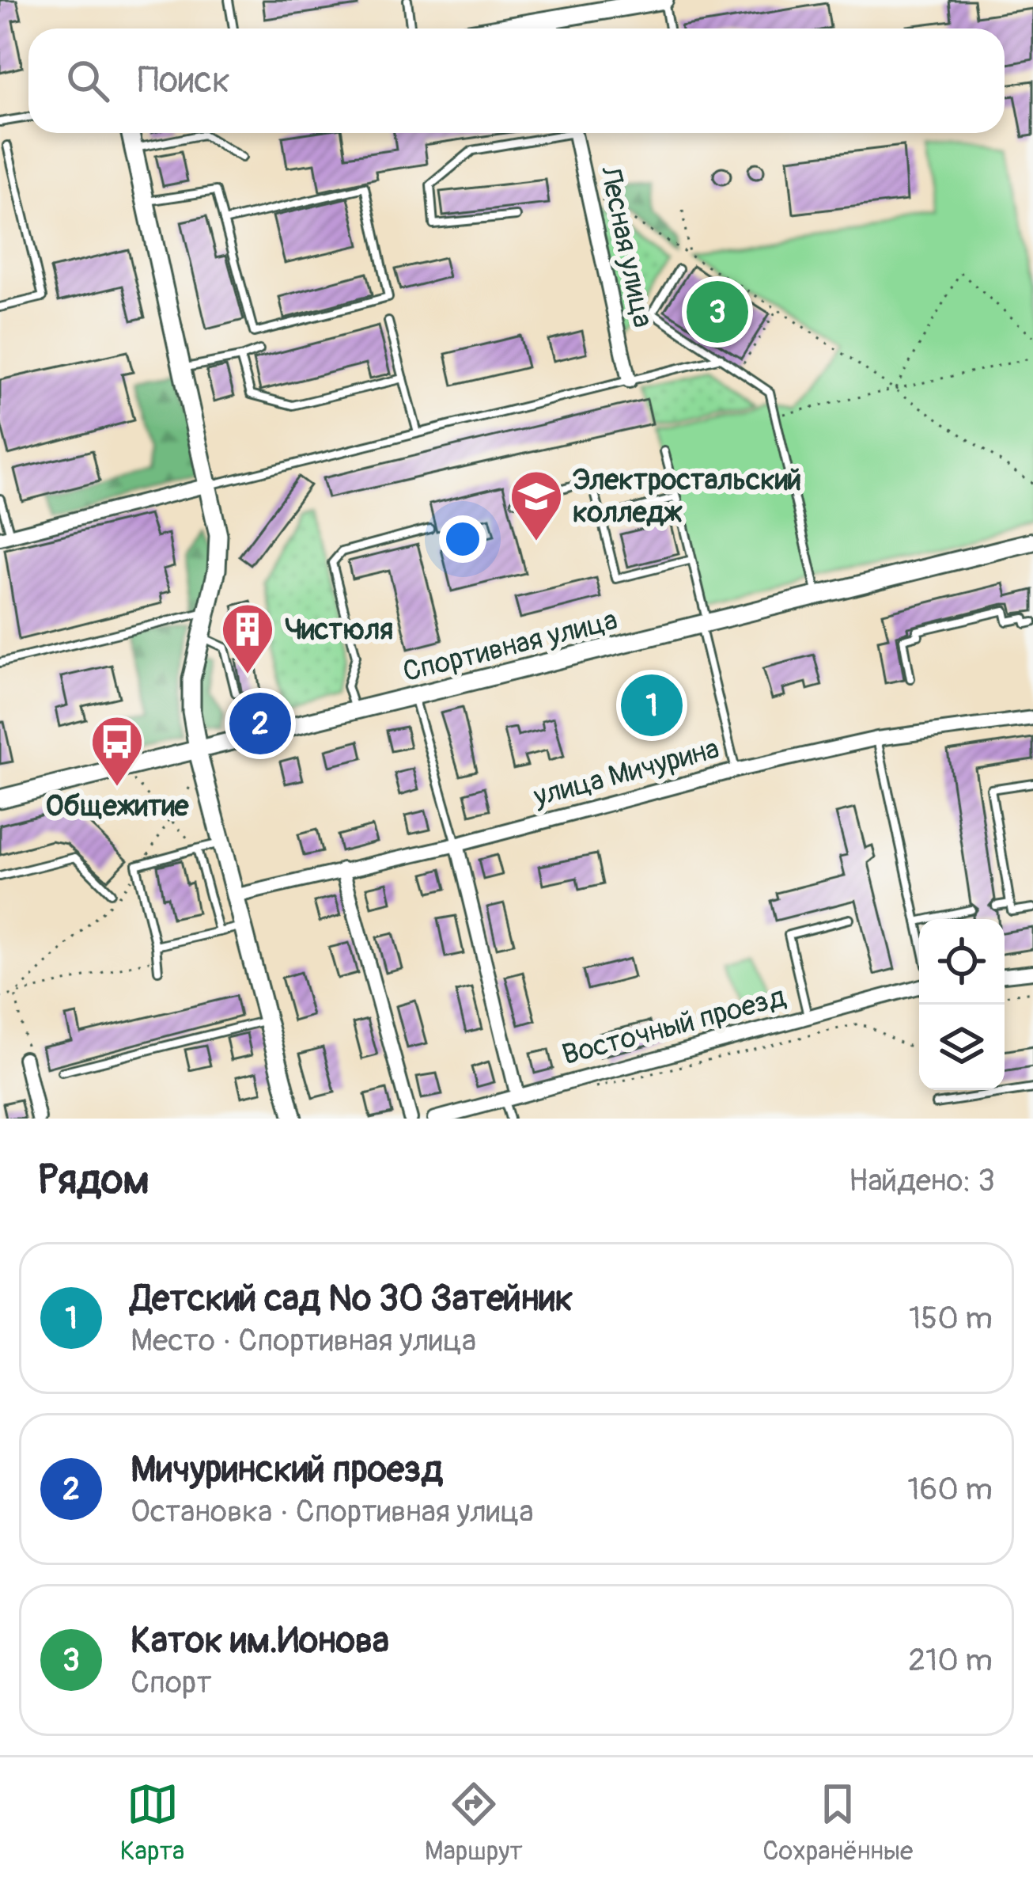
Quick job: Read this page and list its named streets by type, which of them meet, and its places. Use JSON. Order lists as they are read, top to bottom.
{
  "streets": {
    "street": [
      "Лесная улица",
      "Спортивная улица",
      "улица Мичурина",
      "Восточный проезд"
    ]
  },
  "places": {
    "school or university": ["Электростальский колледж"],
    "building": ["Чистюля"],
    "bus stop": ["Общежитие"]
  },
  "page": {
    "search": "Поиск",
    "pins": ["3", "1", "2"],
    "heading": ["Рядом", "Найдено: 3"],
    "list": [
      {
        "mark": "1",
        "name": "Детский сад № 30 Затейник",
        "note": "Место · Спортивная улица",
        "value": "150 m"
      },
      {
        "mark": "2",
        "name": "Мичуринский проезд",
        "note": "Остановка · Спортивная улица",
        "value": "160 m"
      },
      {
        "mark": "3",
        "name": "Каток им.Ионова",
        "note": "Спорт",
        "value": "210 m"
      }
    ],
    "nav": ["Карта", "Маршрут", "Сохранённые"]
  }
}
